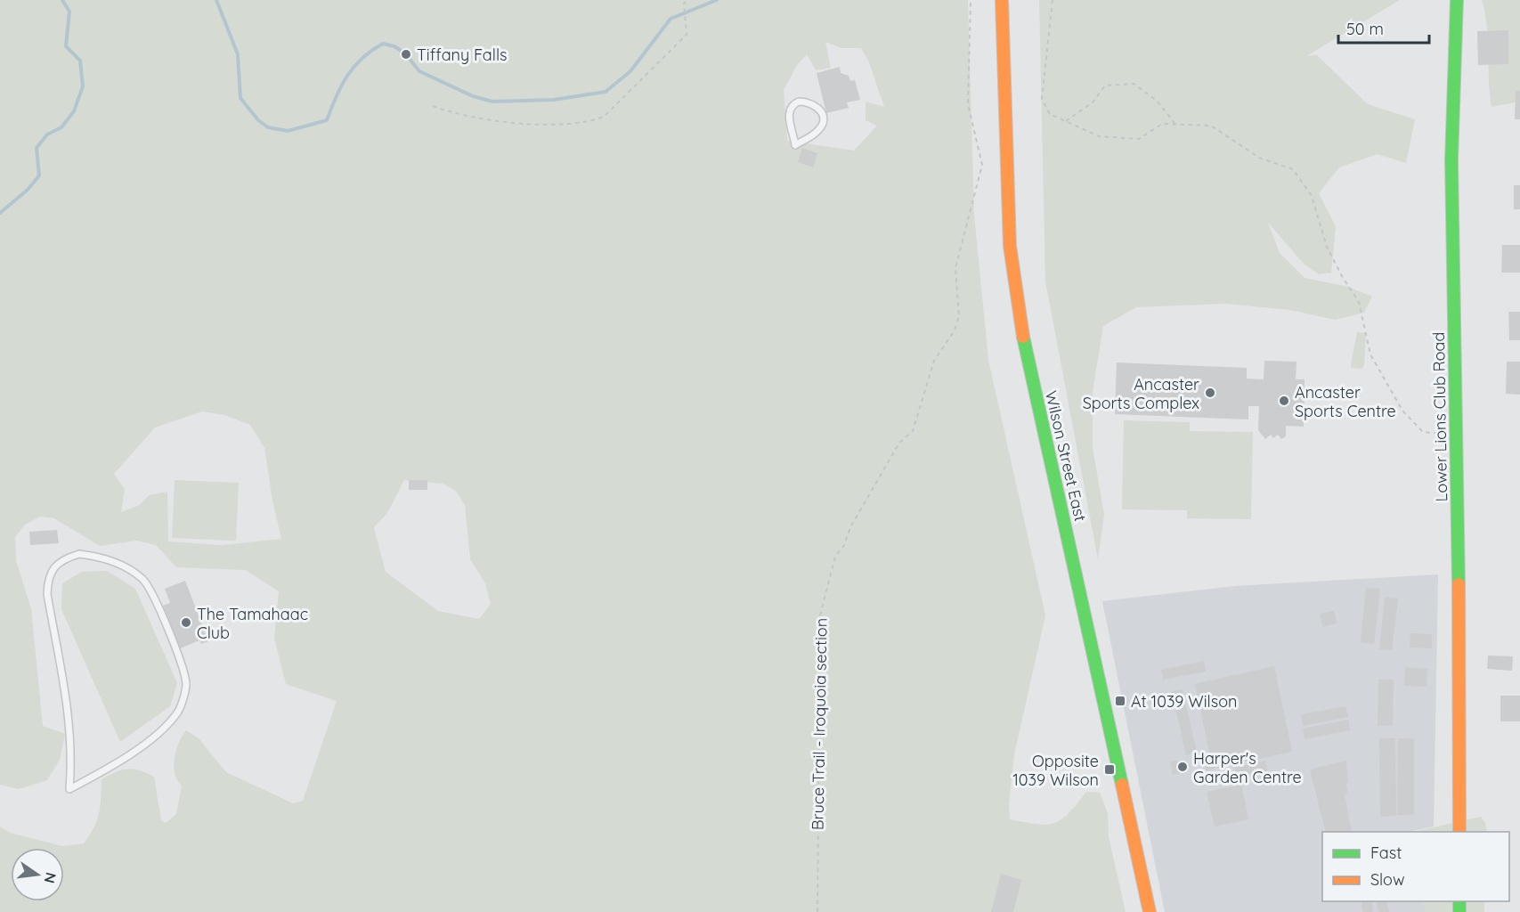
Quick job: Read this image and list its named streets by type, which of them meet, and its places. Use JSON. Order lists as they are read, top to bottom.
{
  "streets": {
    "main road": ["Lower Lions Club Road", "Wilson Street East"],
    "path": ["Bruce Trail - Iroquoia section"]
  },
  "places": {
    "other": [
      "Tiffany Falls",
      "Ancaster Sports Complex",
      "Ancaster Sports Centre",
      "The Tamahaac Club",
      "Harper's Garden Centre"
    ],
    "transit": ["At 1039 Wilson", "Opposite 1039 Wilson"]
  },
  "legend": ["Fast", "Slow"],
  "scale_bar": "50 m",
  "north": "right"
}
